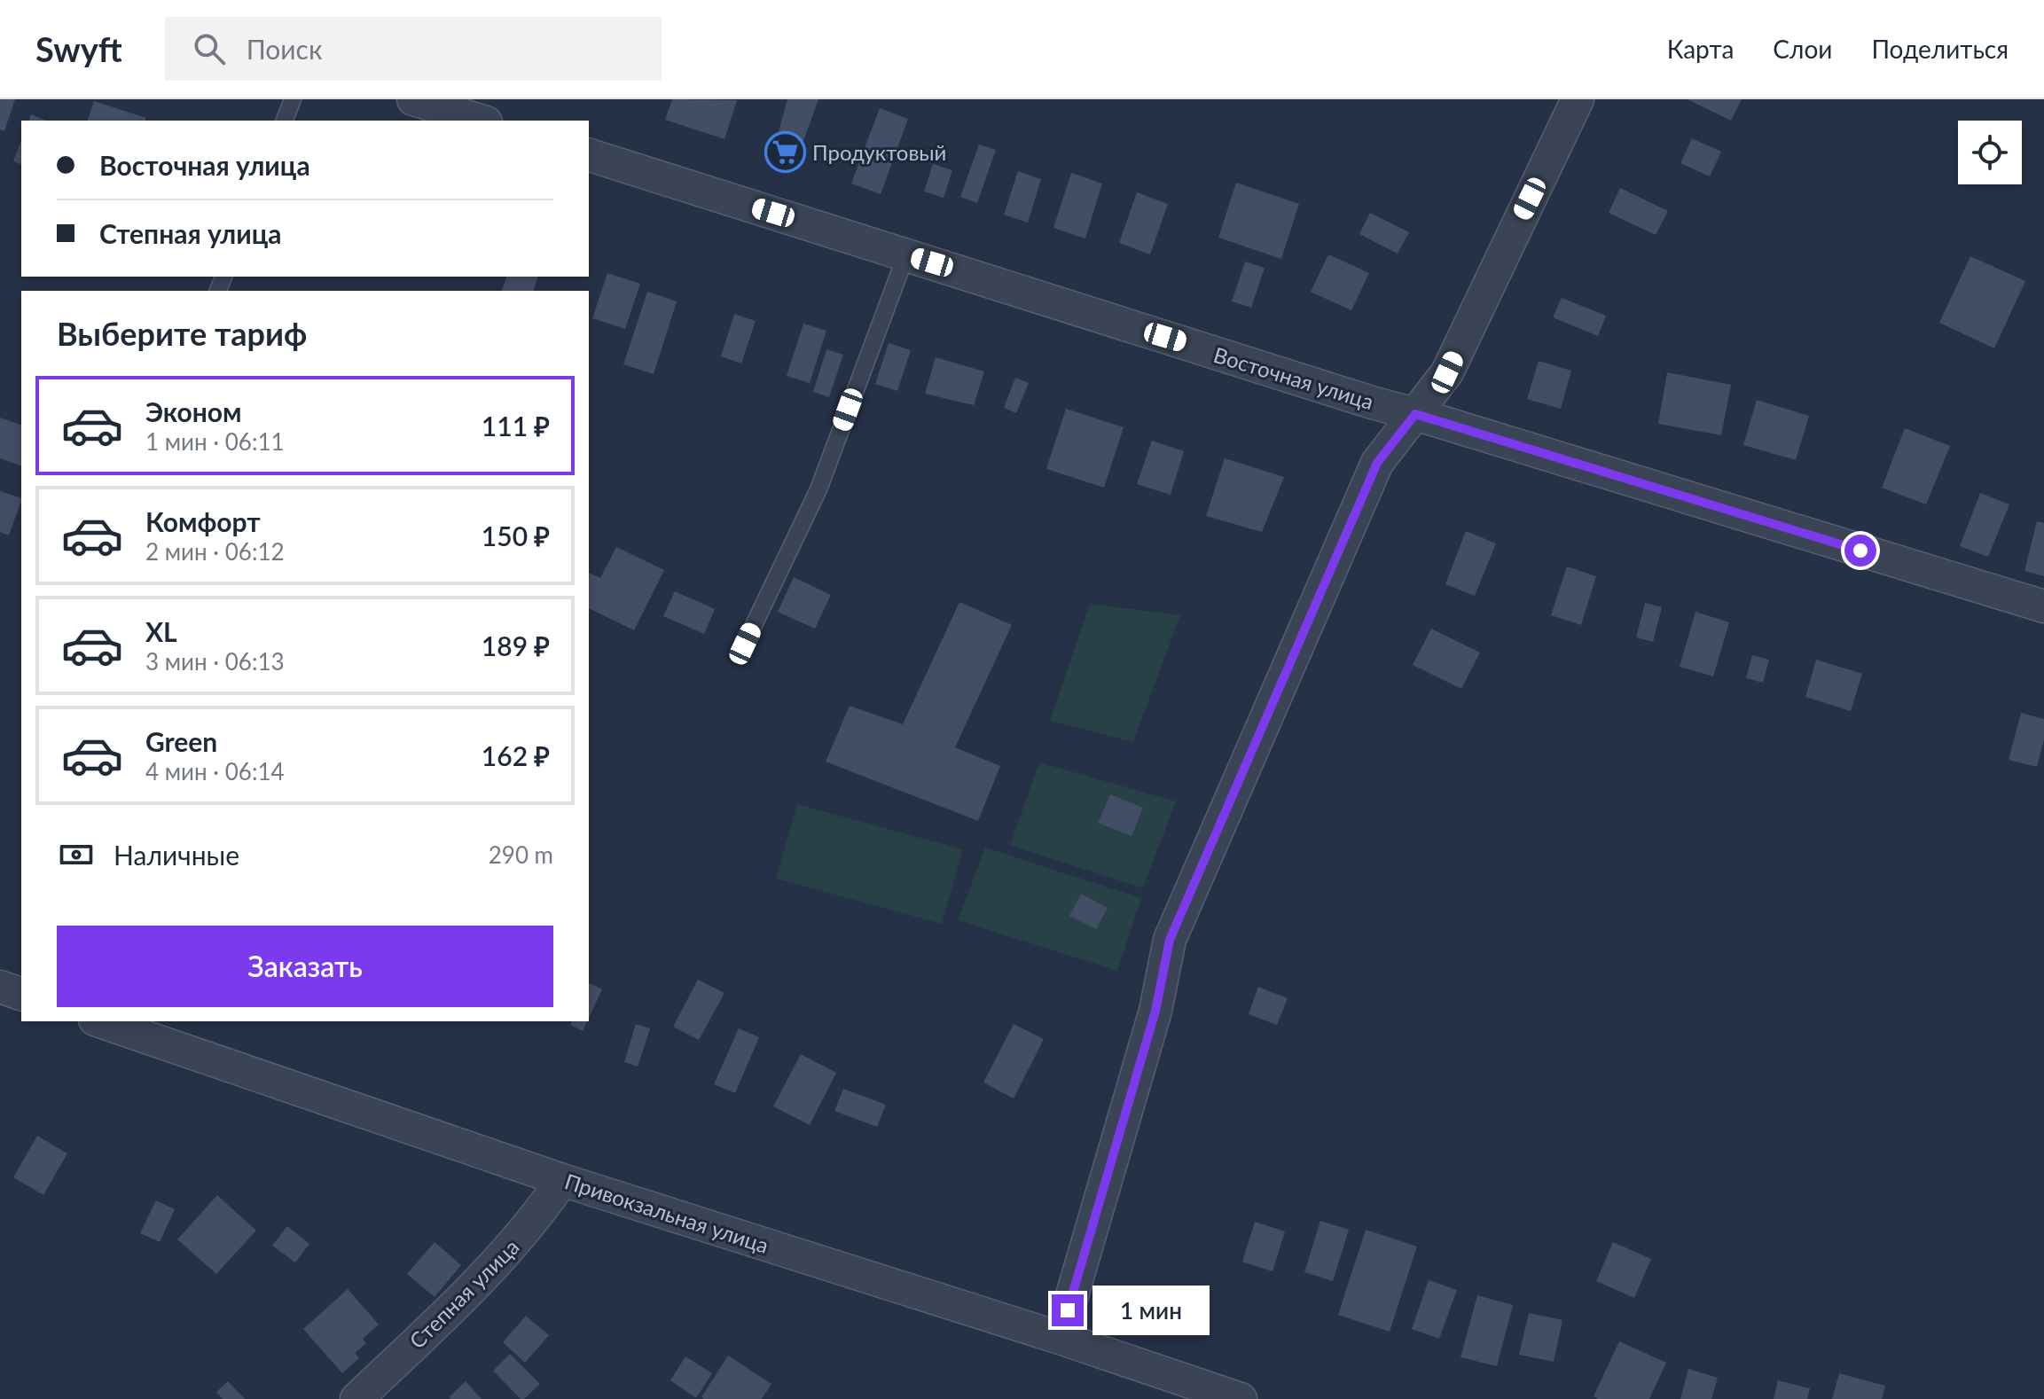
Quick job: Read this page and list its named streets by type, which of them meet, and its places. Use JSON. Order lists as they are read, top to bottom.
{
  "streets": {
    "street": ["Восточная улица", "Привокзальная улица", "Степная улица"]
  },
  "crossings": [
    ["Привокзальная улица", "Степная улица"]
  ],
  "places": {
    "supermarket": ["Продуктовый"]
  },
  "page": {
    "header": "Swyft",
    "search": "Поиск",
    "nav": ["Карта", "Слои", "Поделиться"],
    "banner": ["Восточная улица", "Степная улица"],
    "heading": "Выберите тариф",
    "list": [
      {
        "name": "Эконом",
        "note": "1 мин · 06:11",
        "value": "111 ₽"
      },
      {
        "name": "Комфорт",
        "note": "2 мин · 06:12",
        "value": "150 ₽"
      },
      {
        "name": "XL",
        "note": "3 мин · 06:13",
        "value": "189 ₽"
      },
      {
        "name": "Green",
        "note": "4 мин · 06:14",
        "value": "162 ₽"
      }
    ],
    "pay": ["Наличные", "290 m"],
    "buttons": "Заказать",
    "bubble": "1 мин"
  }
}
